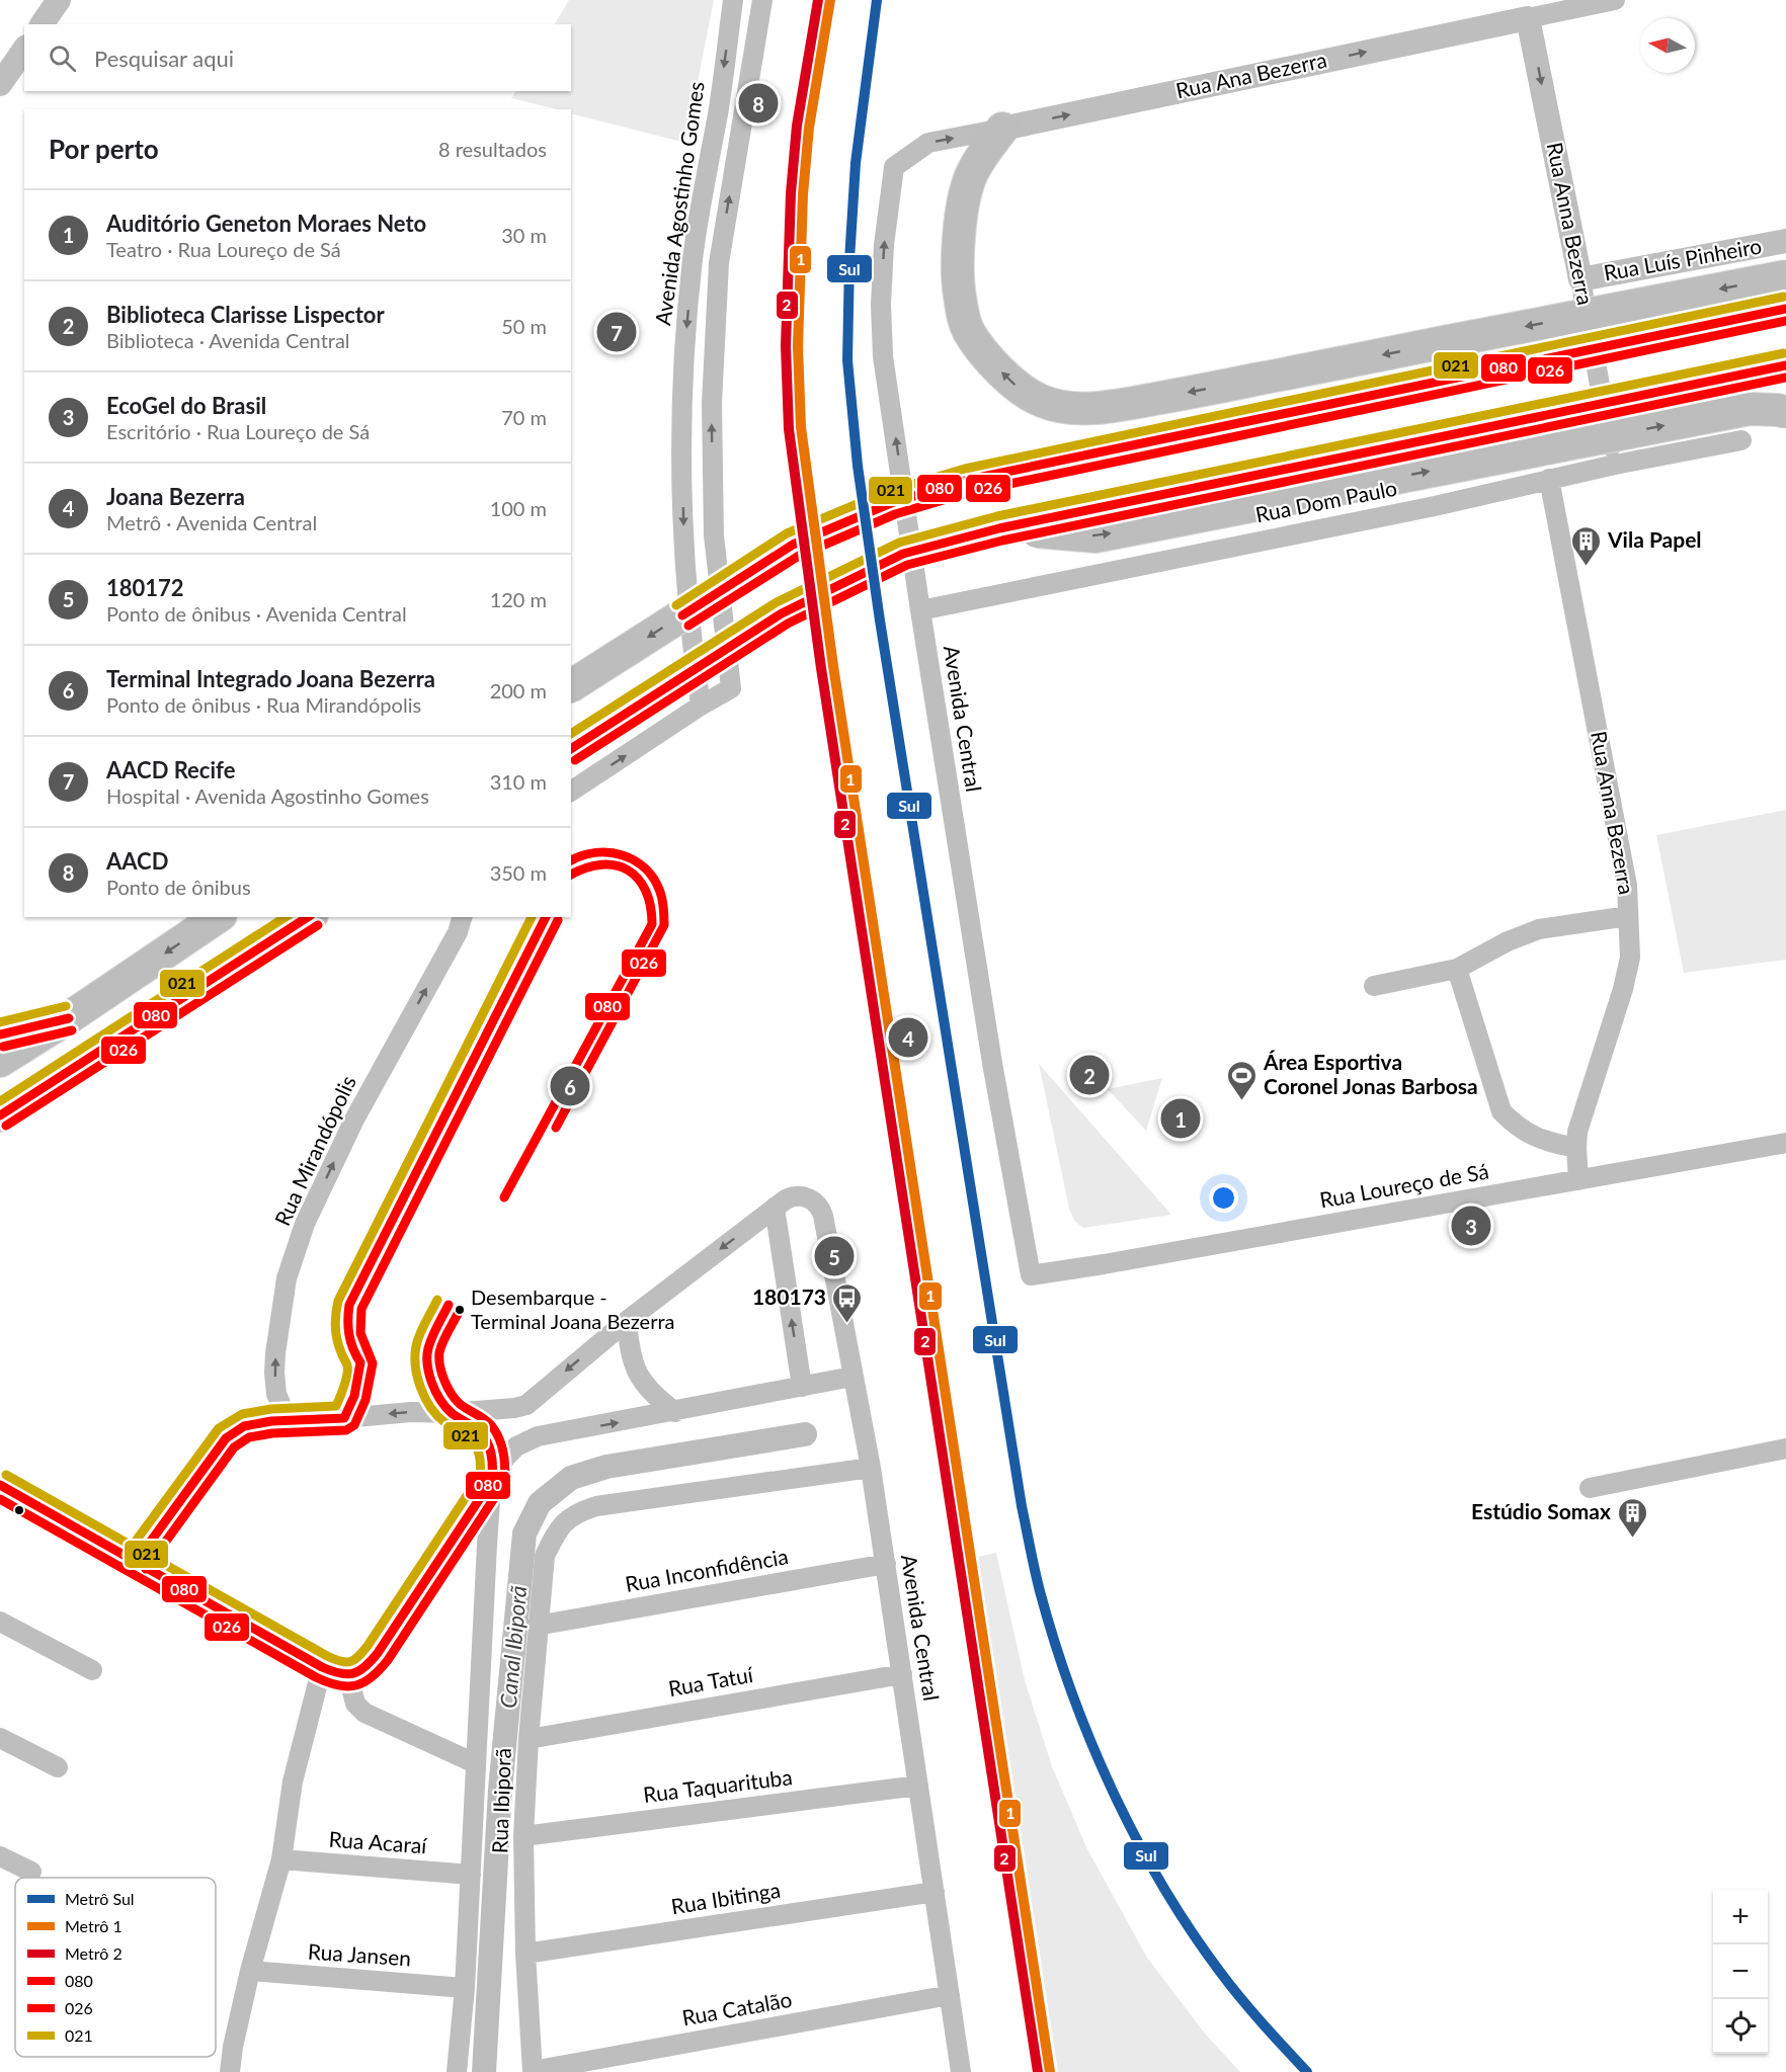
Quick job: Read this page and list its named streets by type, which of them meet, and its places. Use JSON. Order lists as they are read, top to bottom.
{
  "streets": {
    "street": [
      "Rua Ana Bezerra",
      "Avenida Agostinho Gomes",
      "Rua Anna Bezerra",
      "Rua Luís Pinheiro",
      "Rua Dom Paulo",
      "Avenida Central",
      "Rua Mirandópolis",
      "Rua Loureço de Sá",
      "Rua Inconfidência",
      "Rua Tatuí",
      "Rua Taquarituba",
      "Rua Ibiporã",
      "Rua Acaraí",
      "Rua Ibitinga",
      "Rua Jansen",
      "Rua Catalão"
    ]
  },
  "crossings": [
    ["Rua Ana Bezerra", "Rua Anna Bezerra"],
    ["Rua Ana Bezerra", "Avenida Central"],
    ["Rua Anna Bezerra", "Rua Luís Pinheiro"],
    ["Rua Anna Bezerra", "Rua Dom Paulo"],
    ["Rua Anna Bezerra", "Rua Loureço de Sá"],
    ["Rua Dom Paulo", "Avenida Central"],
    ["Avenida Central", "Rua Loureço de Sá"],
    ["Avenida Central", "Rua Inconfidência"],
    ["Avenida Central", "Rua Tatuí"],
    ["Avenida Central", "Rua Taquarituba"],
    ["Avenida Central", "Rua Ibiporã"],
    ["Avenida Central", "Rua Ibitinga"],
    ["Avenida Central", "Rua Catalão"],
    ["Rua Inconfidência", "Rua Ibiporã"],
    ["Rua Tatuí", "Rua Ibiporã"],
    ["Rua Taquarituba", "Rua Ibiporã"],
    ["Rua Ibiporã", "Rua Acaraí"],
    ["Rua Ibiporã", "Rua Ibitinga"],
    ["Rua Ibiporã", "Rua Jansen"],
    ["Rua Ibiporã", "Rua Catalão"]
  ],
  "one_way": ["Rua Ana Bezerra", "Rua Mirandópolis"],
  "water": ["Canal Ibiporã"],
  "places": {
    "building": ["Vila Papel", "Estúdio Somax"],
    "sports": ["Área Esportiva Coronel Jonas Barbosa"],
    "other": ["Desembarque - Terminal Joana Bezerra"],
    "bus stop": ["180173"]
  },
  "lines": [
    "metro line Sul",
    "metro line 1",
    "metro line 2",
    "transit line 021",
    "transit line 080",
    "transit line 026"
  ],
  "legend": [
    "Metrô Sul",
    "Metrô 1",
    "Metrô 2",
    "080",
    "026",
    "021"
  ],
  "north": "left",
  "page": {
    "search": "Pesquisar aqui",
    "pins": [
      "8",
      "7",
      "4",
      "2",
      "6",
      "1",
      "3",
      "5"
    ],
    "heading": ["Por perto", "8 resultados"],
    "list": [
      {
        "mark": "1",
        "name": "Auditório Geneton Moraes Neto",
        "note": "Teatro · Rua Loureço de Sá",
        "value": "30 m"
      },
      {
        "mark": "2",
        "name": "Biblioteca Clarisse Lispector",
        "note": "Biblioteca · Avenida Central",
        "value": "50 m"
      },
      {
        "mark": "3",
        "name": "EcoGel do Brasil",
        "note": "Escritório · Rua Loureço de Sá",
        "value": "70 m"
      },
      {
        "mark": "4",
        "name": "Joana Bezerra",
        "note": "Metrô · Avenida Central",
        "value": "100 m"
      },
      {
        "mark": "5",
        "name": "180172",
        "note": "Ponto de ônibus · Avenida Central",
        "value": "120 m"
      },
      {
        "mark": "6",
        "name": "Terminal Integrado Joana Bezerra",
        "note": "Ponto de ônibus · Rua Mirandópolis",
        "value": "200 m"
      },
      {
        "mark": "7",
        "name": "AACD Recife",
        "note": "Hospital · Avenida Agostinho Gomes",
        "value": "310 m"
      },
      {
        "mark": "8",
        "name": "AACD",
        "note": "Ponto de ônibus",
        "value": "350 m"
      }
    ],
    "map_buttons": ["+", "−"]
  }
}
